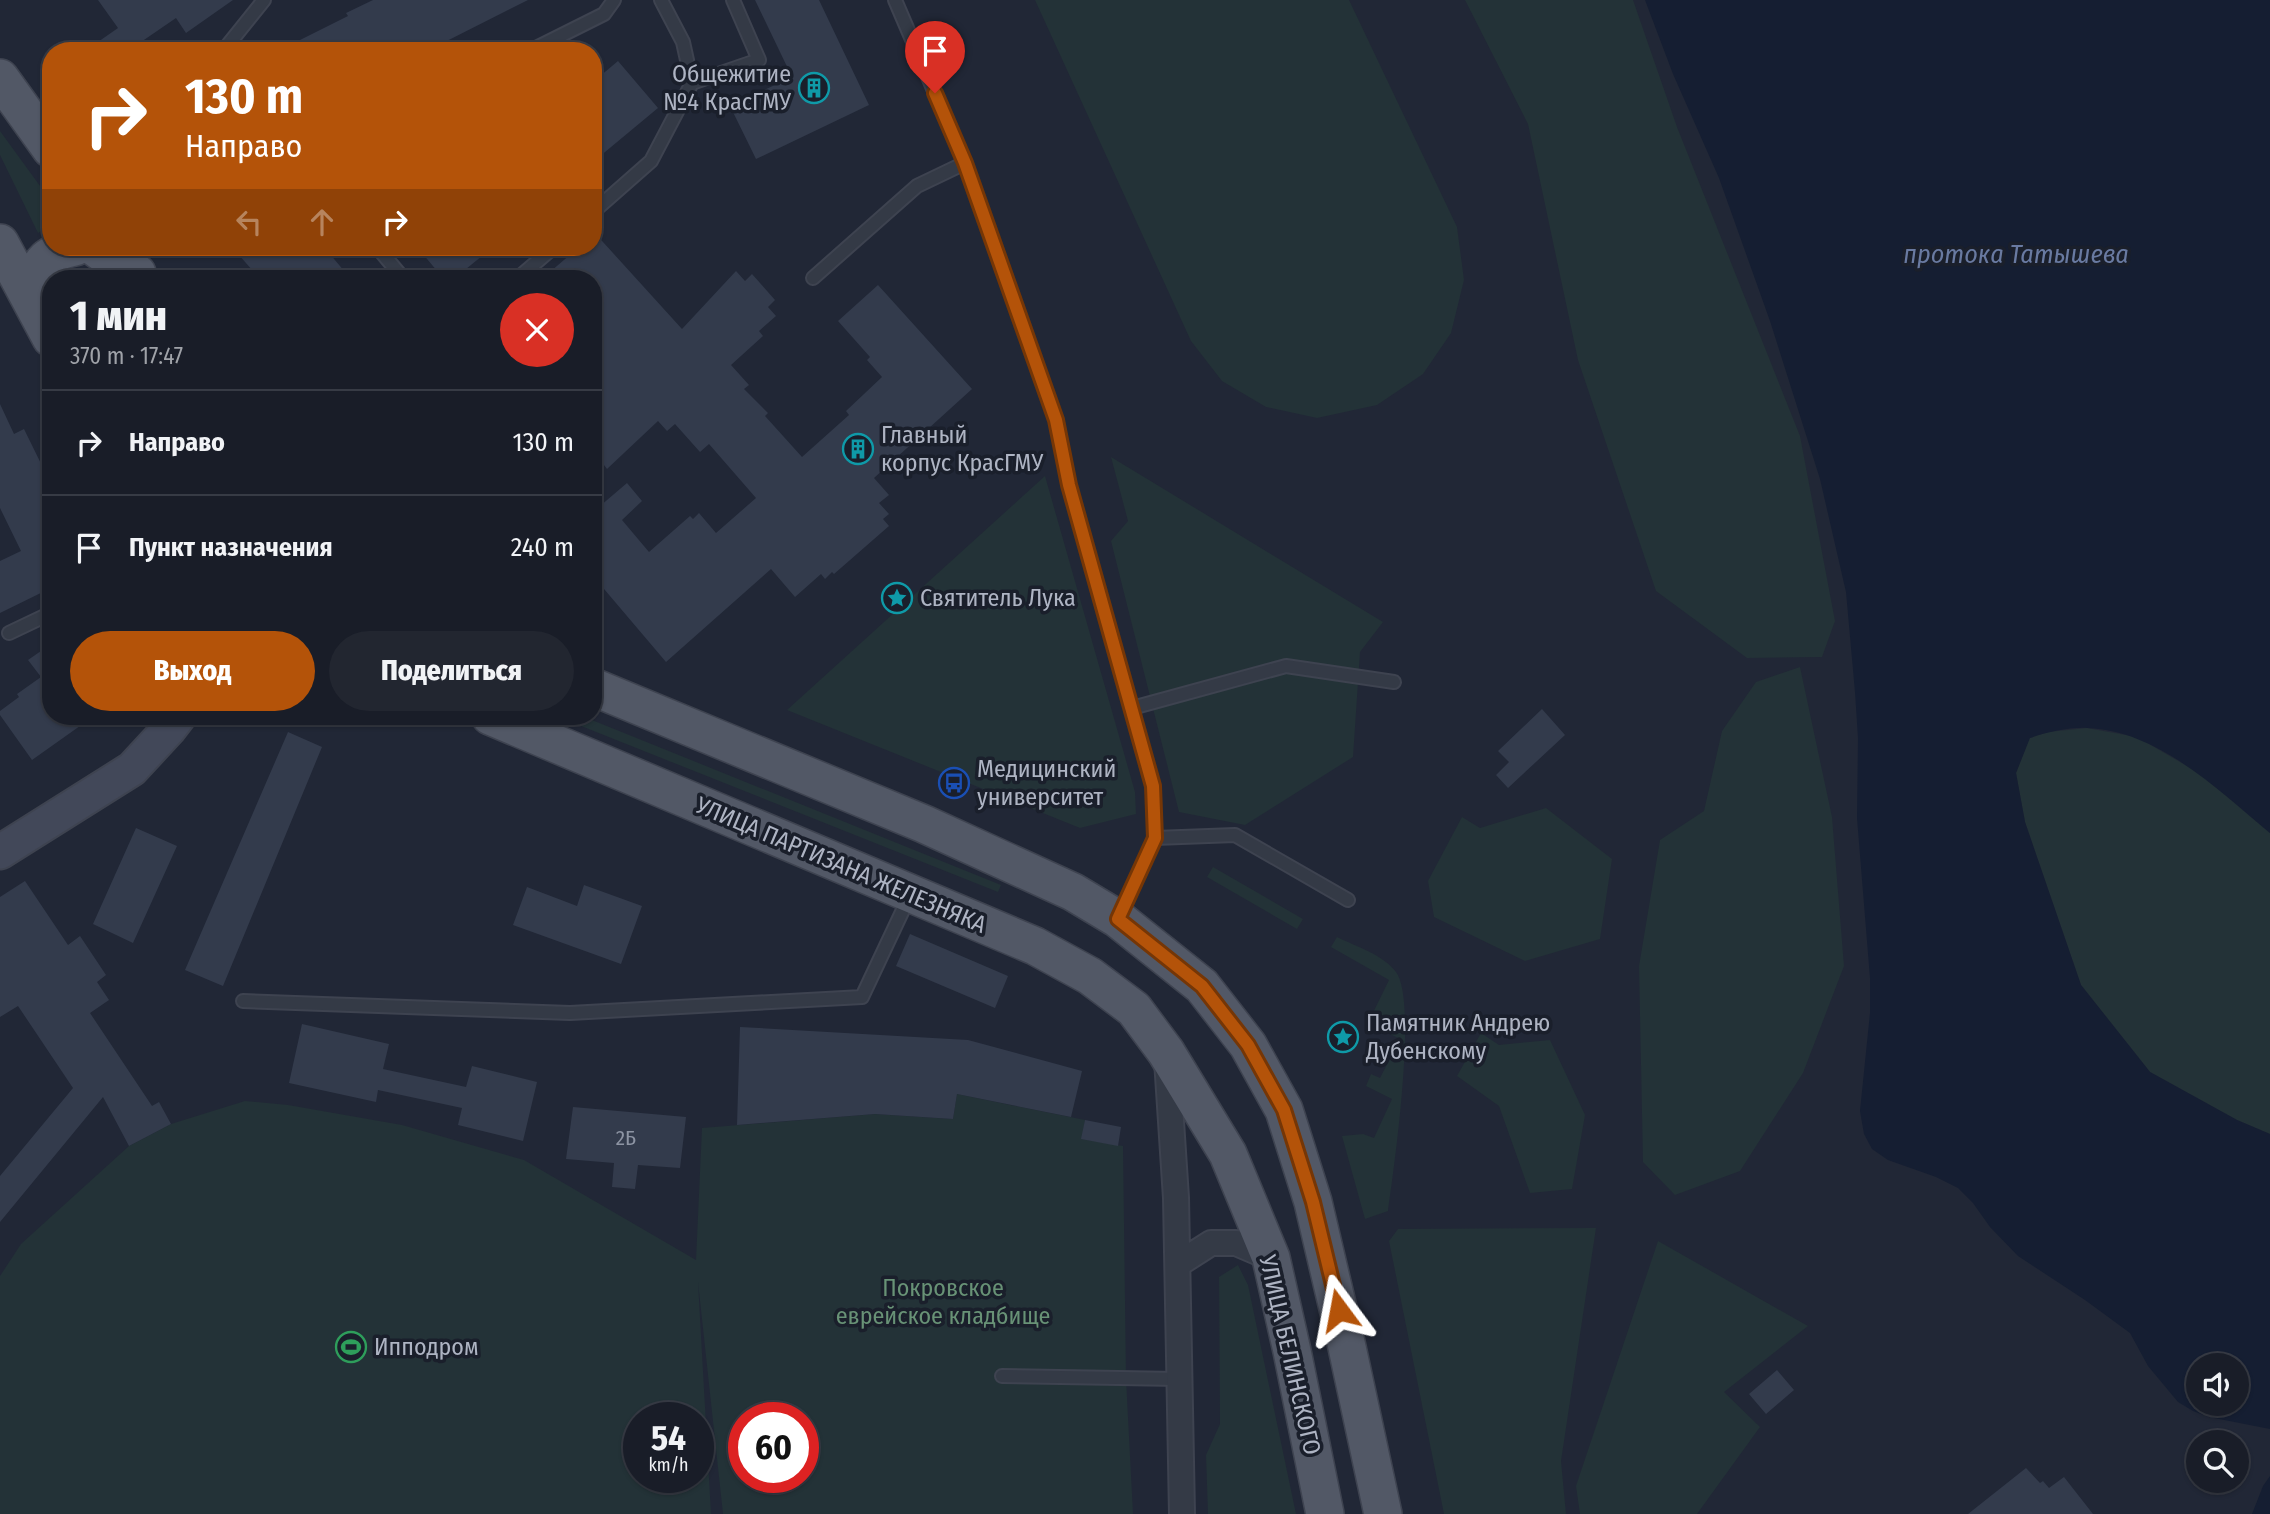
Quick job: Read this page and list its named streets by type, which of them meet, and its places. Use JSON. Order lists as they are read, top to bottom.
{
  "streets": {
    "main road": ["УЛИЦА ПАРТИЗАНА ЖЕЛЕЗНЯКА", "УЛИЦА БЕЛИНСКОГО"]
  },
  "crossings": [
    ["УЛИЦА ПАРТИЗАНА ЖЕЛЕЗНЯКА", "УЛИЦА БЕЛИНСКОГО"]
  ],
  "water": ["протока Татышева"],
  "parks": ["Покровское еврейское кладбище"],
  "places": {
    "building": ["Общежитие №4 КрасГМУ", "Главный корпус КрасГМУ"],
    "place": ["Святитель Лука", "Памятник Андрею Дубенскому"],
    "bus stop": ["Медицинский университет"],
    "sports": ["Ипподром"]
  },
  "house_numbers": ["2Б"],
  "page": {
    "turn": ["130 m", "Направо"],
    "heading": ["1 мин", "370 m · 17:47"],
    "list": [
      {
        "name": "Направо",
        "value": "130 m"
      },
      {
        "name": "Пункт назначения",
        "value": "240 m"
      }
    ],
    "buttons": ["Выход", "Поделиться"],
    "speed": "54 km/h",
    "limit": "60"
  }
}
